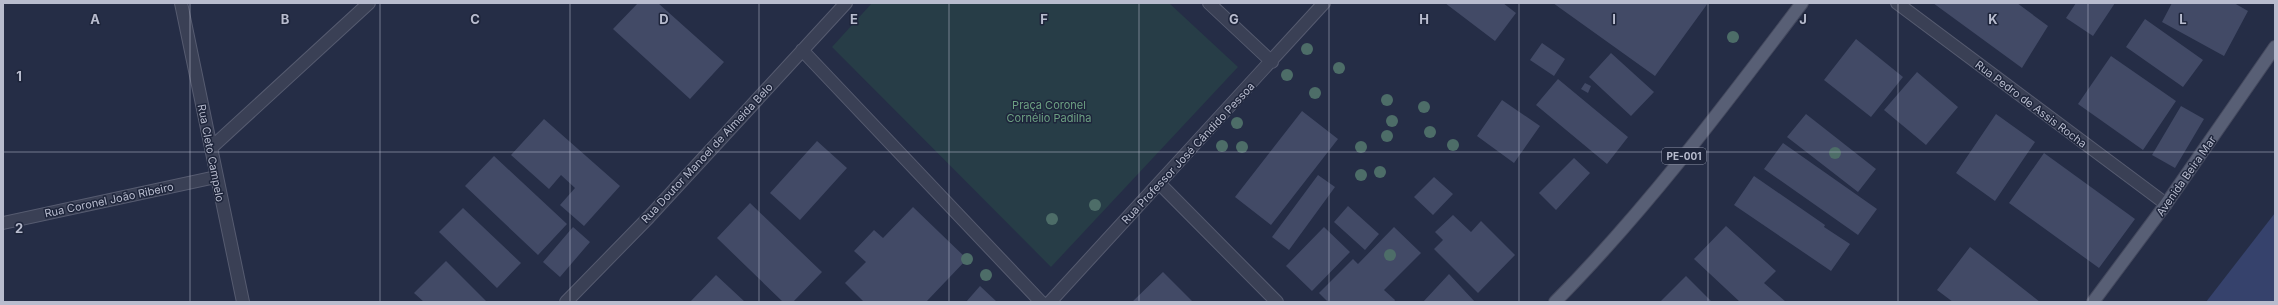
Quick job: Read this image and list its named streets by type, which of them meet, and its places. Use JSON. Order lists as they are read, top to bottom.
{
  "streets": {
    "main road": ["PE-001", "Avenida Beira Mar"],
    "street": [
      "Rua Pedro de Assis Rocha",
      "Rua Cleto Campelo",
      "Rua Doutor Manoel de Almeida Belo",
      "Rua Professor José Cândido Pessoa",
      "Rua Coronel João Ribeiro"
    ]
  },
  "crossings": [
    ["Rua Pedro de Assis Rocha", "Avenida Beira Mar"],
    ["Rua Cleto Campelo", "Rua Coronel João Ribeiro"]
  ],
  "parks": ["Praça Coronel Cornélio Padilha"],
  "grid": {
    "columns": [
      "A",
      "B",
      "C",
      "D",
      "E",
      "F",
      "G",
      "H",
      "I",
      "J",
      "K",
      "L"
    ],
    "rows": ["1", "2"]
  }
}
